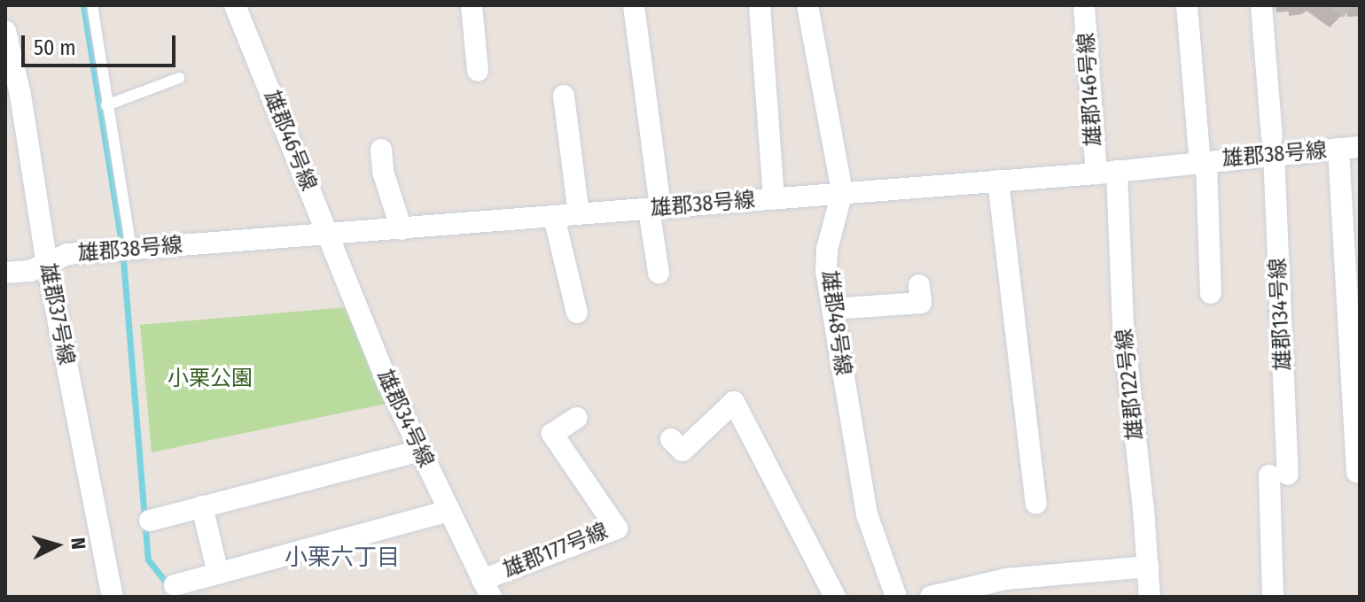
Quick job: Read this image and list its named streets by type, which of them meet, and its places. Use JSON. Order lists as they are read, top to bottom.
{
  "streets": {
    "street": [
      "雄郡146号線",
      "雄郡46号線",
      "雄郡38号線",
      "雄郡37号線",
      "雄郡134号線",
      "雄郡48号線",
      "雄郡122号線",
      "雄郡34号線",
      "雄郡177号線"
    ]
  },
  "crossings": [
    ["雄郡146号線", "雄郡38号線"],
    ["雄郡146号線", "雄郡122号線"],
    ["雄郡46号線", "雄郡38号線"],
    ["雄郡46号線", "雄郡34号線"],
    ["雄郡38号線", "雄郡37号線"],
    ["雄郡38号線", "雄郡134号線"],
    ["雄郡38号線", "雄郡48号線"],
    ["雄郡38号線", "雄郡122号線"],
    ["雄郡38号線", "雄郡34号線"],
    ["雄郡34号線", "雄郡177号線"]
  ],
  "districts": ["小栗六丁目"],
  "parks": ["小栗公園"],
  "scale_bar": "50 m",
  "north": "right"
}
